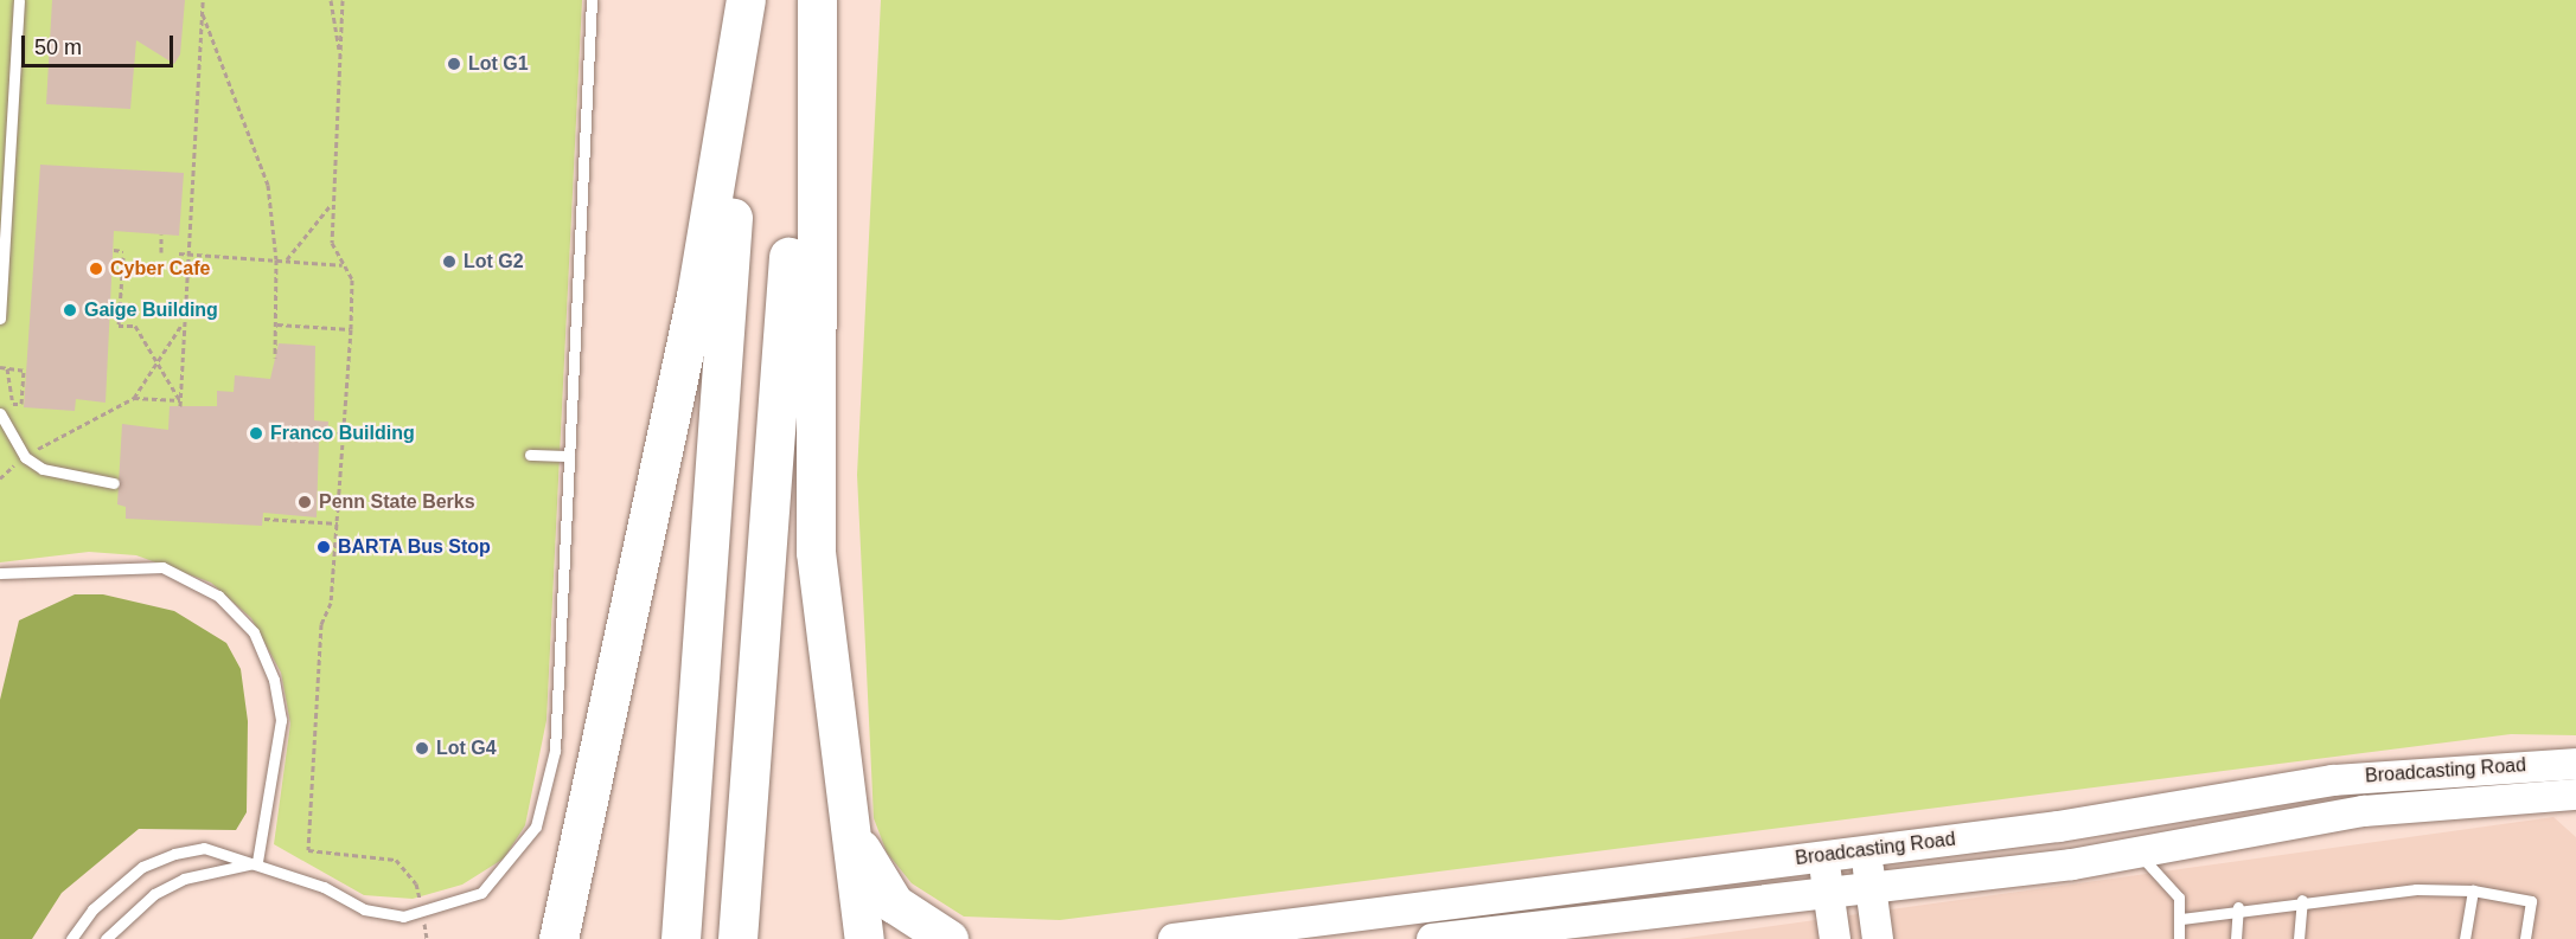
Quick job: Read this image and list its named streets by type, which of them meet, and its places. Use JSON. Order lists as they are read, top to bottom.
{
  "streets": {
    "main road": ["Broadcasting Road"]
  },
  "places": [
    "Lot G1",
    "Lot G2",
    "Cyber Cafe",
    "Gaige Building",
    "Franco Building",
    "Penn State Berks",
    "BARTA Bus Stop",
    "Lot G4"
  ],
  "scale_bar": "50 m"
}
